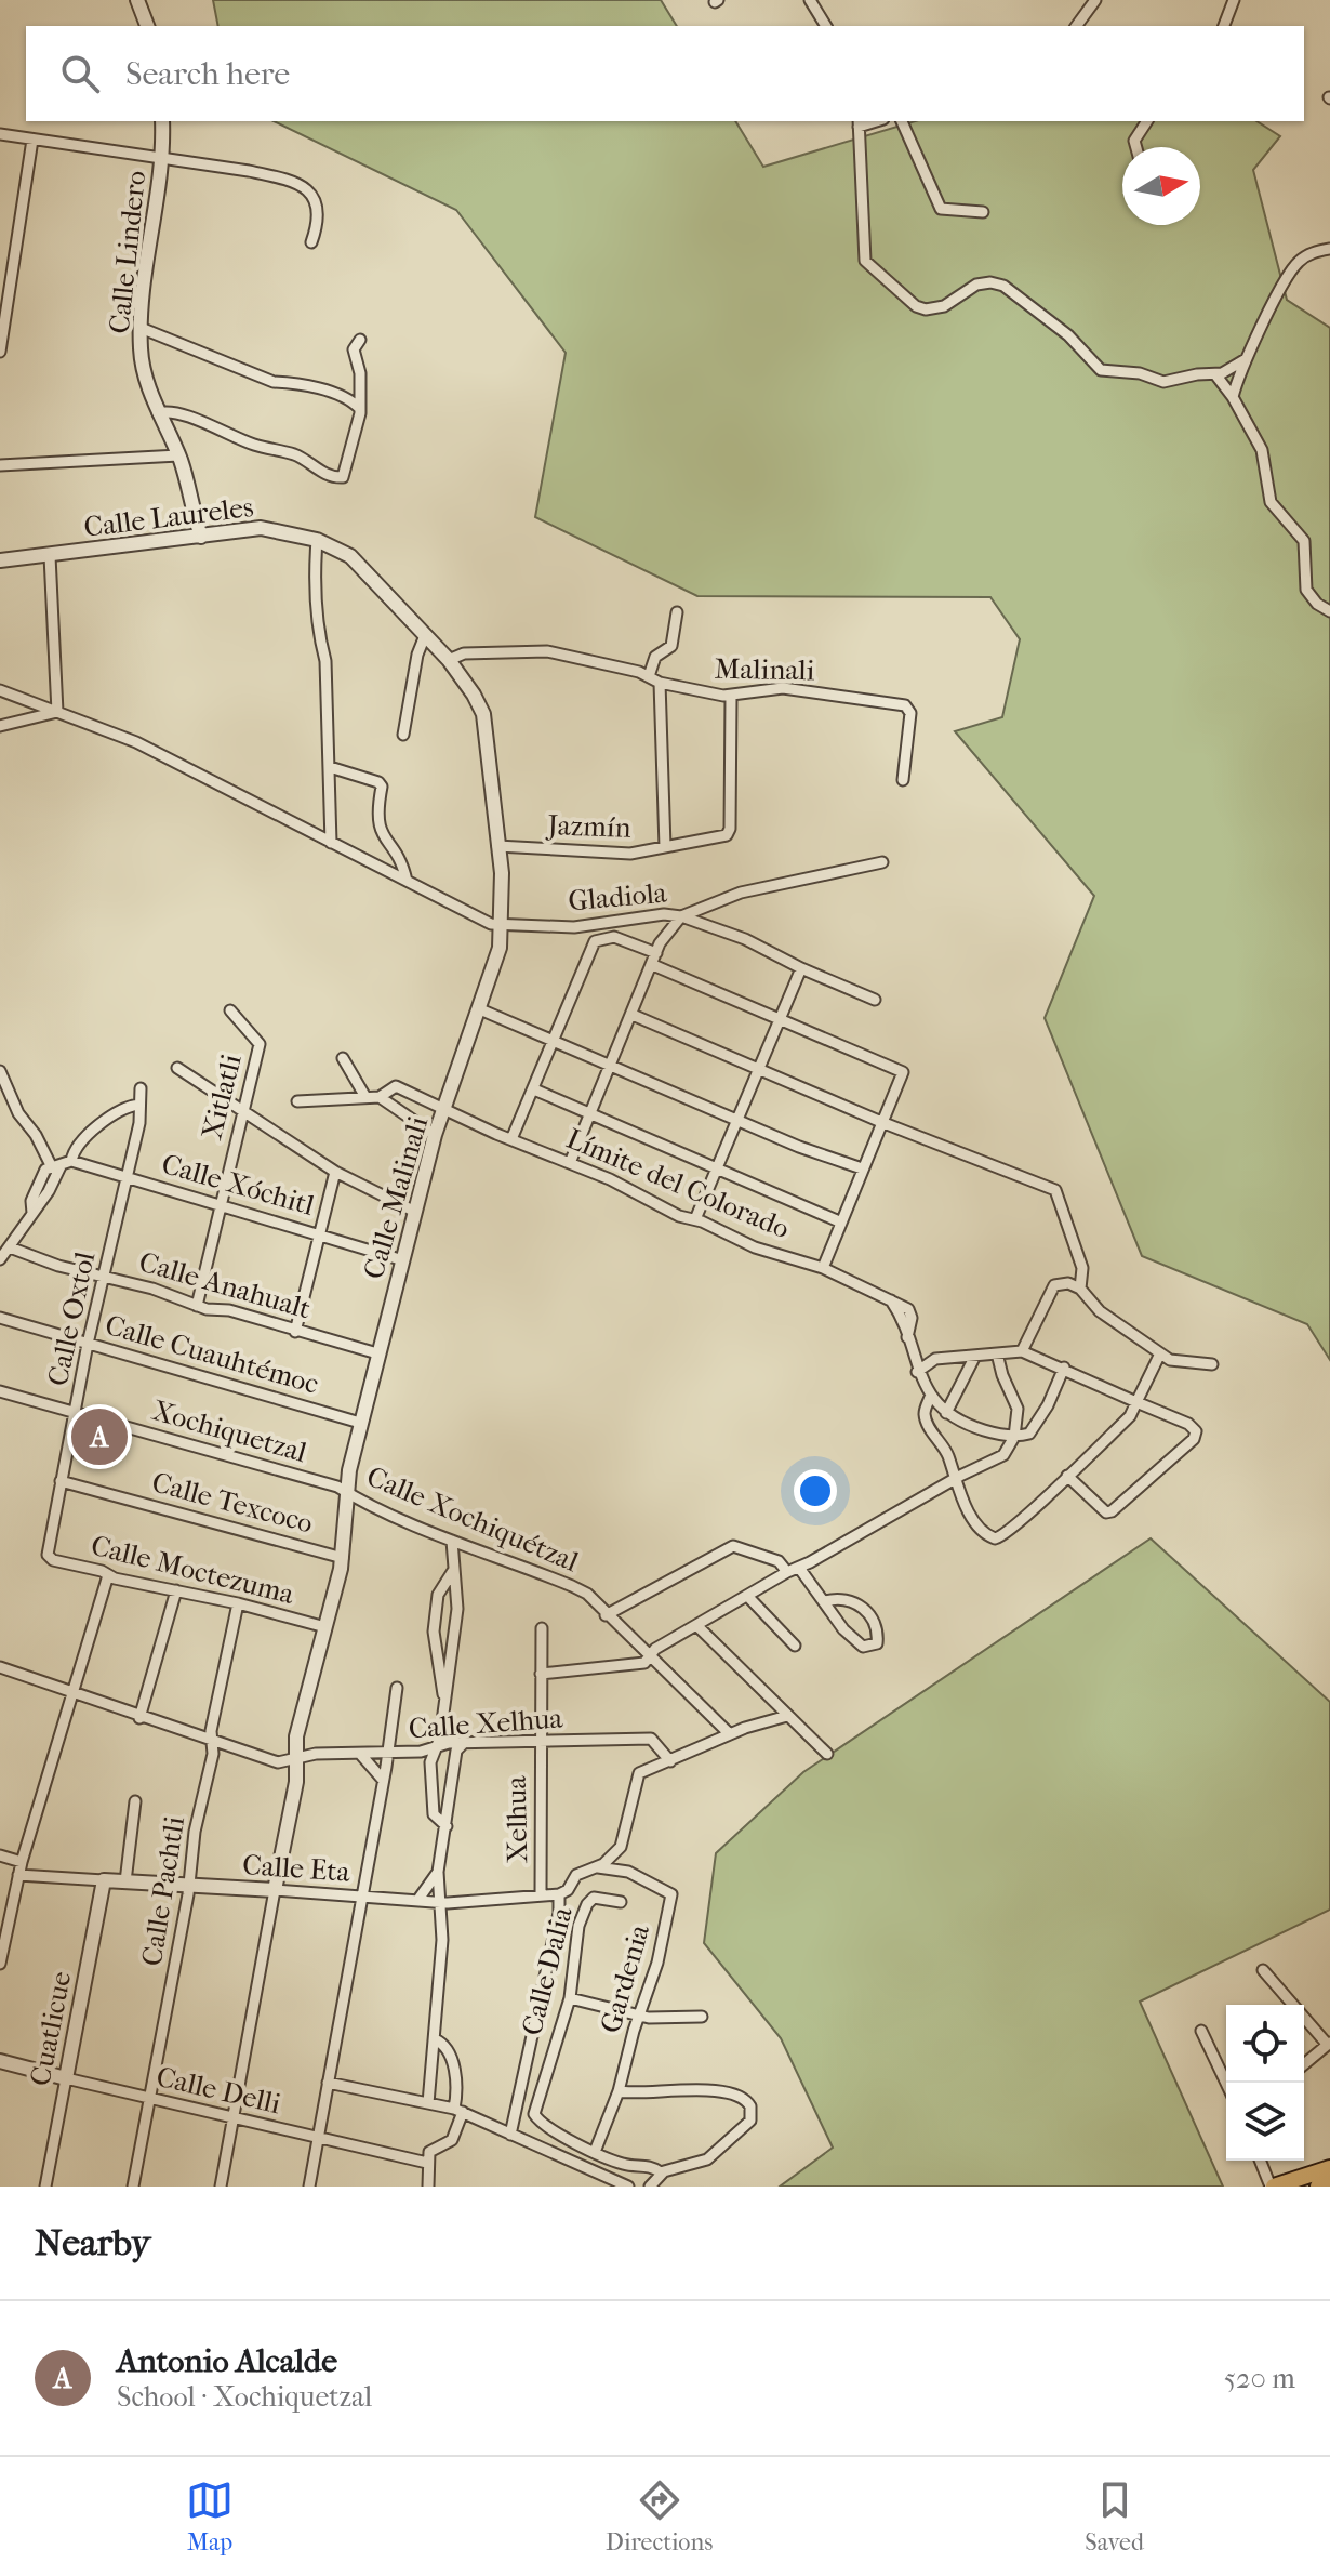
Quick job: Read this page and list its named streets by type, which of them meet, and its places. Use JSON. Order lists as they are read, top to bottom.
{
  "streets": {
    "street": [
      "Calle Lindero",
      "Calle Laureles",
      "Malinali",
      "Jazmín",
      "Gladiola",
      "Xitlatli",
      "Límite del Colorado",
      "Calle Xóchitl",
      "Calle Malinali",
      "Calle Anahualt",
      "Calle Oxtol",
      "Calle Cuauhtémoc",
      "Xochiquetzal",
      "Calle Texcoco",
      "Calle Xochiquétzal",
      "Calle Moctezuma",
      "Calle Xelhua",
      "Xelhua",
      "Calle Eta",
      "Calle Pachtli",
      "Calle Dalia",
      "Gardenia",
      "Cuatlicue",
      "Calle Delli"
    ]
  },
  "crossings": [
    ["Calle Lindero", "Calle Laureles"],
    ["Calle Laureles", "Malinali"],
    ["Calle Laureles", "Calle Malinali"],
    ["Malinali", "Jazmín"],
    ["Malinali", "Calle Malinali"],
    ["Jazmín", "Calle Malinali"],
    ["Gladiola", "Calle Malinali"],
    ["Xitlatli", "Calle Xóchitl"],
    ["Xitlatli", "Calle Anahualt"],
    ["Límite del Colorado", "Calle Malinali"],
    ["Calle Xóchitl", "Calle Malinali"],
    ["Calle Xóchitl", "Calle Oxtol"],
    ["Calle Malinali", "Calle Anahualt"],
    ["Calle Malinali", "Calle Cuauhtémoc"],
    ["Calle Malinali", "Xochiquetzal"],
    ["Calle Malinali", "Calle Texcoco"],
    ["Calle Malinali", "Calle Xochiquétzal"],
    ["Calle Malinali", "Calle Moctezuma"],
    ["Calle Malinali", "Calle Xelhua"],
    ["Calle Malinali", "Calle Eta"],
    ["Calle Malinali", "Calle Delli"],
    ["Calle Anahualt", "Calle Oxtol"],
    ["Calle Oxtol", "Calle Cuauhtémoc"],
    ["Calle Oxtol", "Xochiquetzal"],
    ["Calle Oxtol", "Calle Texcoco"],
    ["Calle Oxtol", "Calle Moctezuma"],
    ["Xochiquetzal", "Calle Xochiquétzal"],
    ["Calle Moctezuma", "Calle Pachtli"],
    ["Calle Xelhua", "Xelhua"],
    ["Xelhua", "Calle Eta"],
    ["Calle Eta", "Calle Pachtli"],
    ["Calle Eta", "Cuatlicue"],
    ["Calle Pachtli", "Calle Delli"],
    ["Calle Dalia", "Gardenia"],
    ["Cuatlicue", "Calle Delli"]
  ],
  "north": "right",
  "page": {
    "search": "Search here",
    "pins": "A",
    "heading": "Nearby",
    "list": [
      {
        "mark": "A",
        "name": "Antonio Alcalde",
        "note": "School · Xochiquetzal",
        "value": "520 m"
      }
    ],
    "nav": ["Map", "Directions", "Saved"]
  }
}
